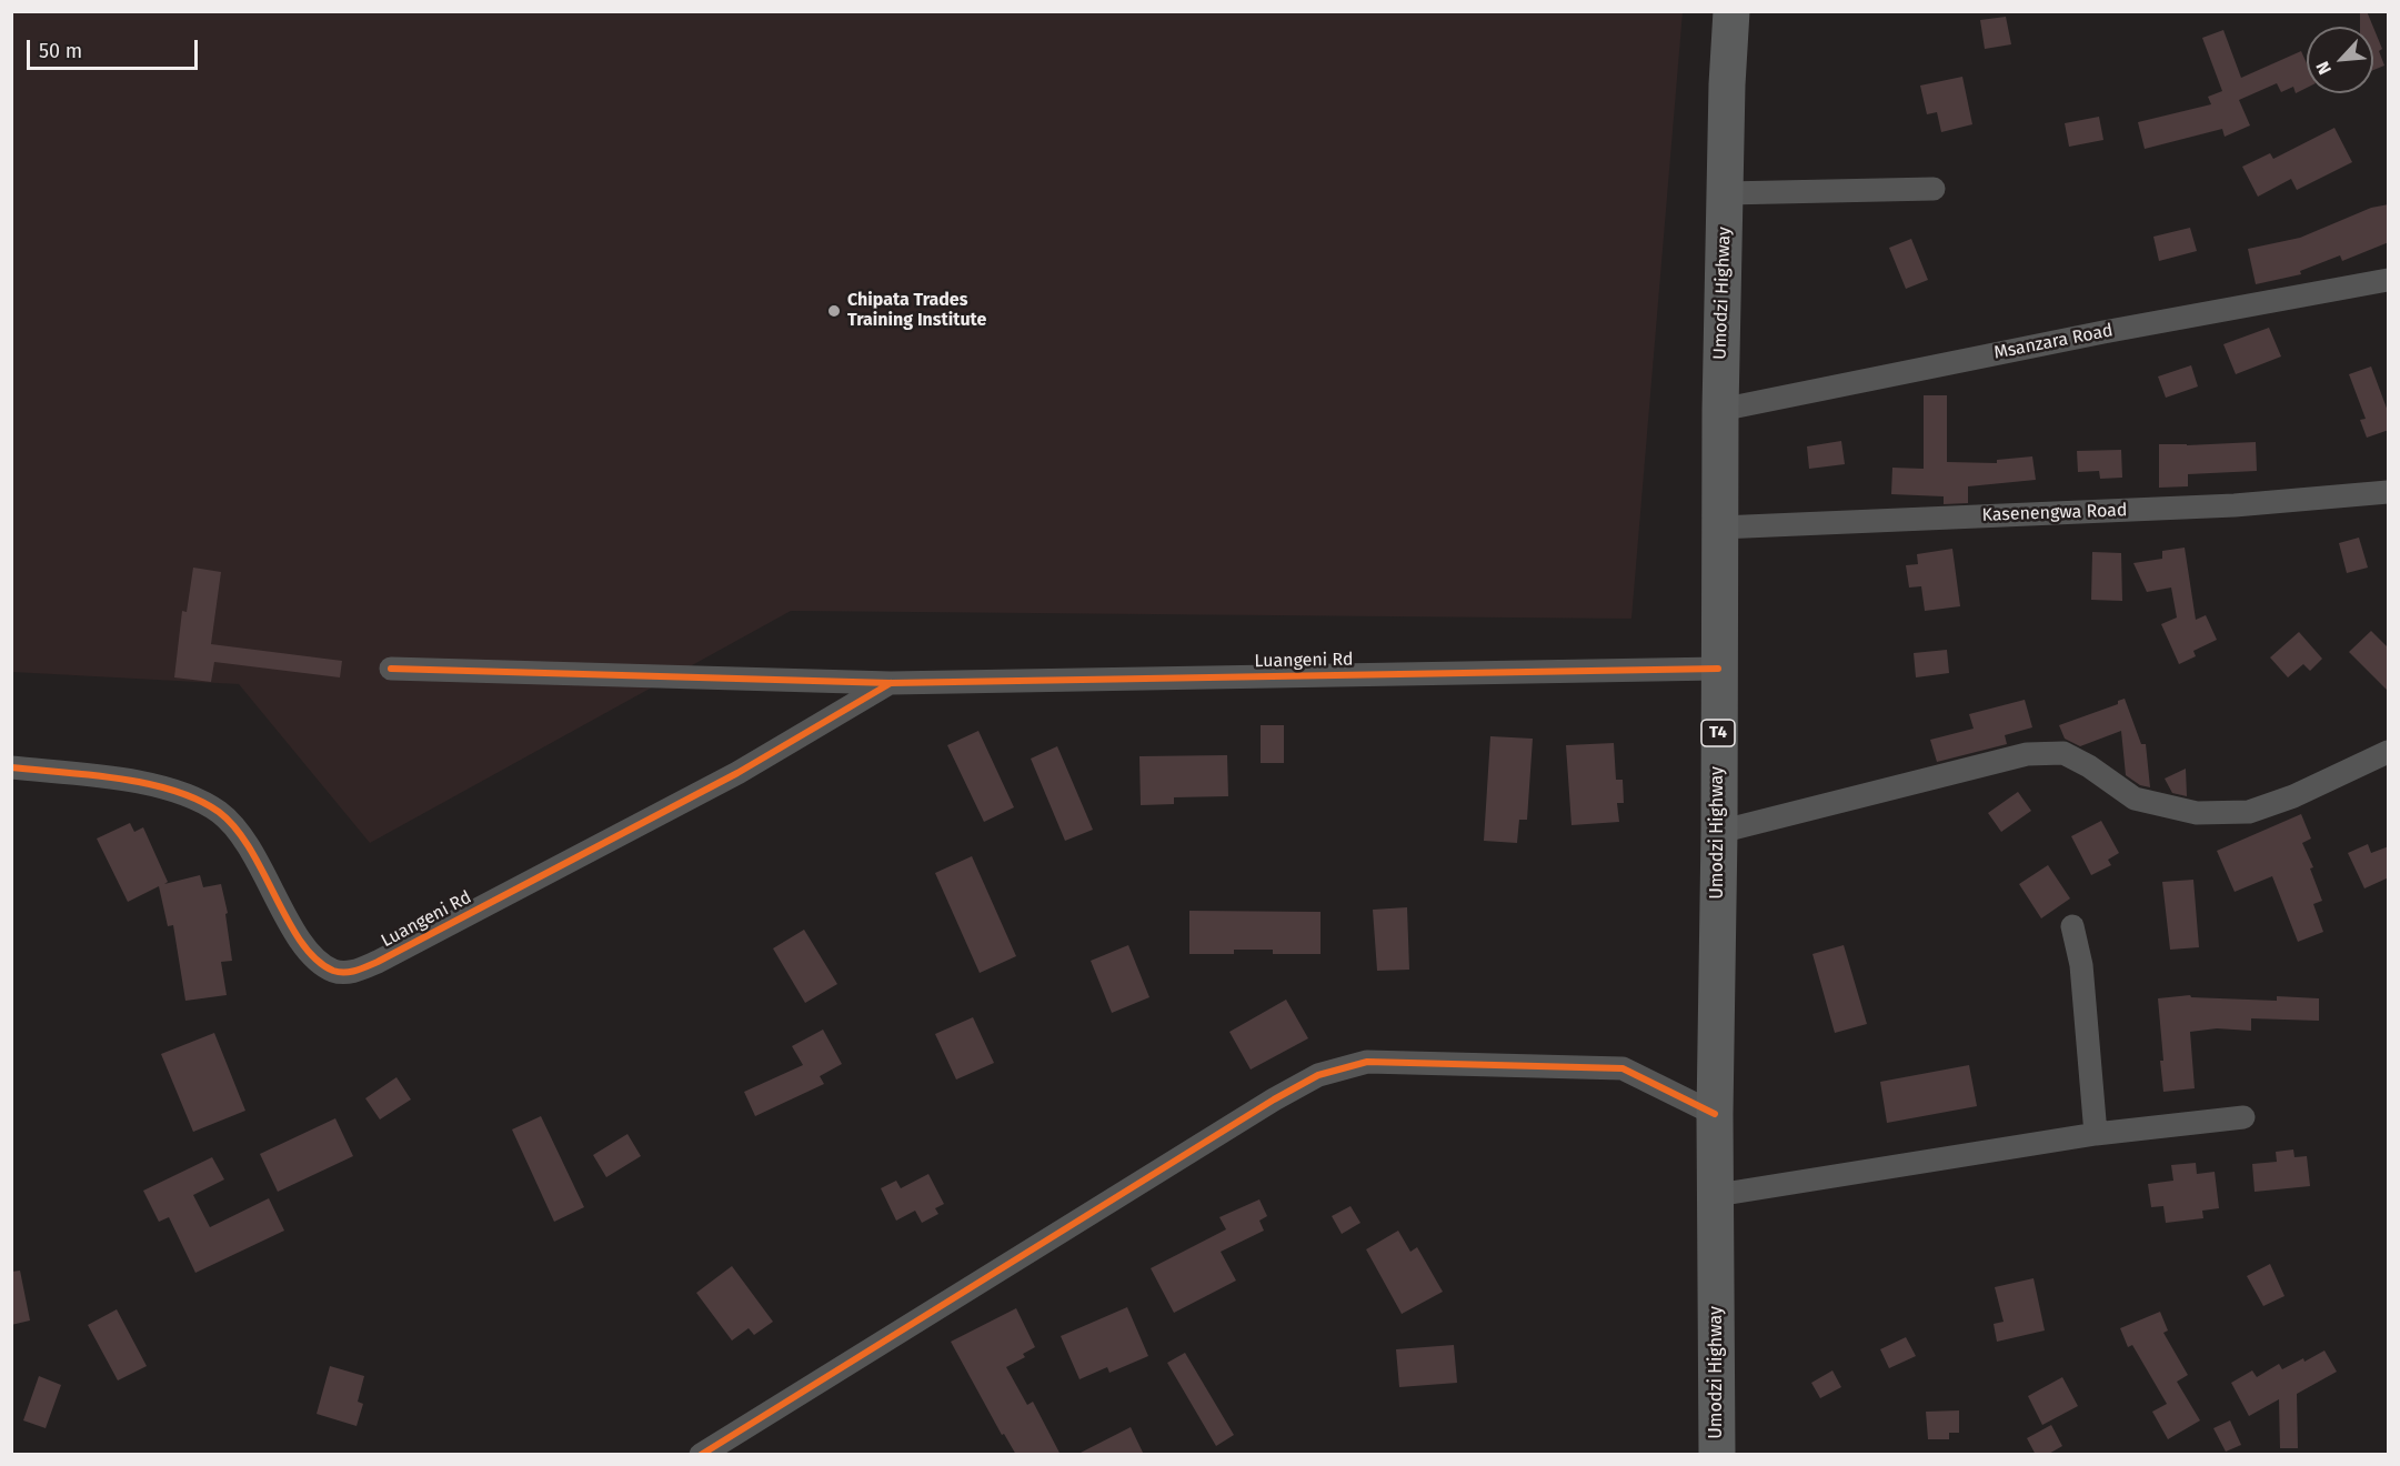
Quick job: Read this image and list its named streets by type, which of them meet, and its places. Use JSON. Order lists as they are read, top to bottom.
{
  "streets": {
    "highway": ["Umodzi Highway", "T4"],
    "street": ["Msanzara Road", "Kasenengwa Road", "Luangeni Rd"]
  },
  "crossings": [
    ["Umodzi Highway", "Msanzara Road"],
    ["Umodzi Highway", "Kasenengwa Road"],
    ["Umodzi Highway", "Luangeni Rd"]
  ],
  "places": ["Chipata Trades Training Institute"],
  "scale_bar": "50 m",
  "north": "bottom left"
}
